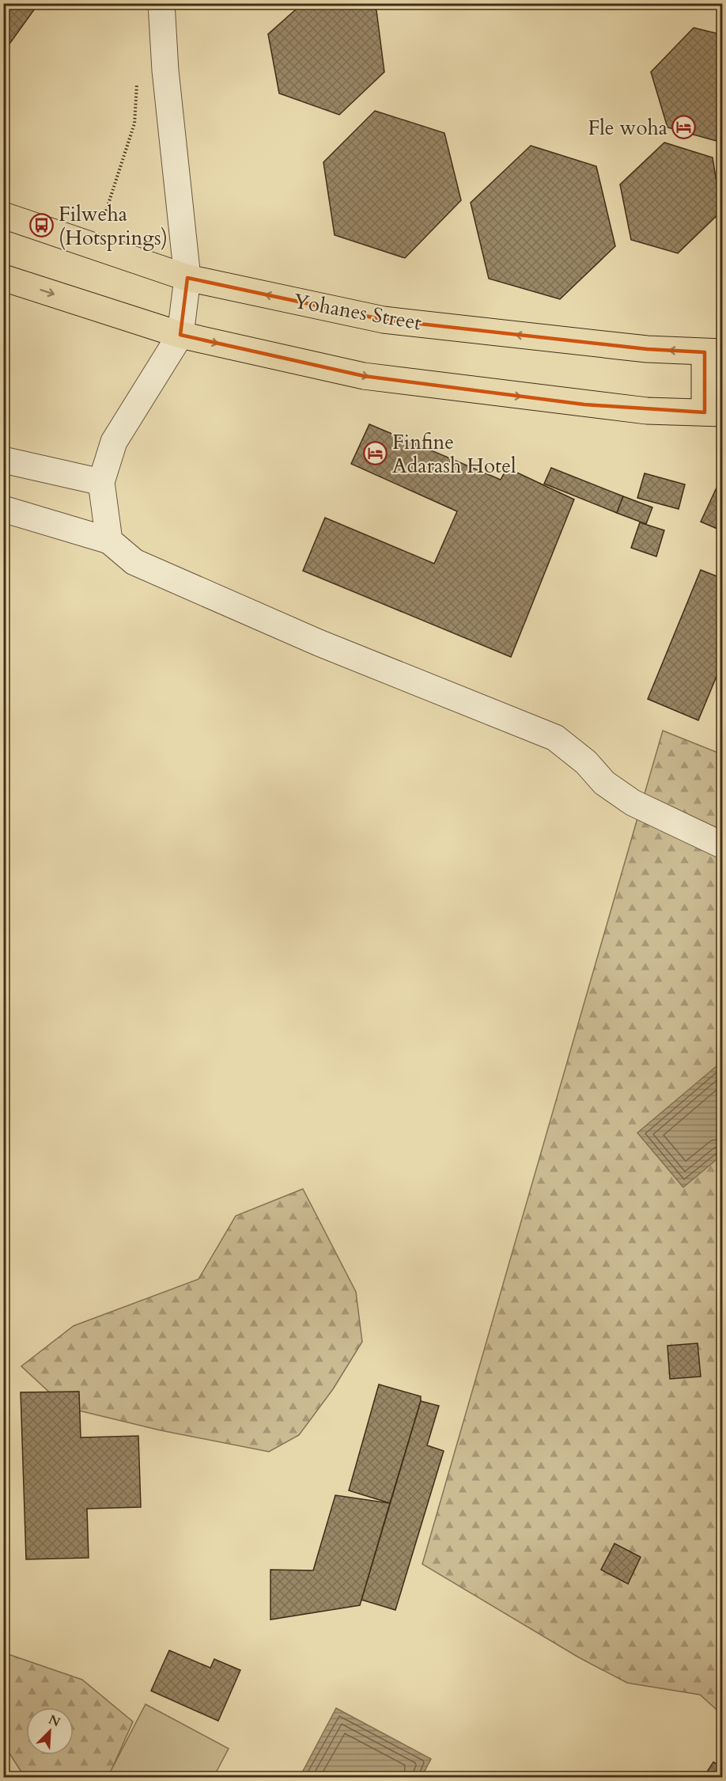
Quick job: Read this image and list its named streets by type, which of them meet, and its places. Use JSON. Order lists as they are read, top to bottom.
{
  "streets": {
    "main road": ["Yohanes Street"]
  },
  "places": {
    "hotel": ["Fle woha", "Finfine Adarash Hotel"],
    "bus stop": ["Filweha (Hotsprings)"]
  },
  "north": "top right"
}
